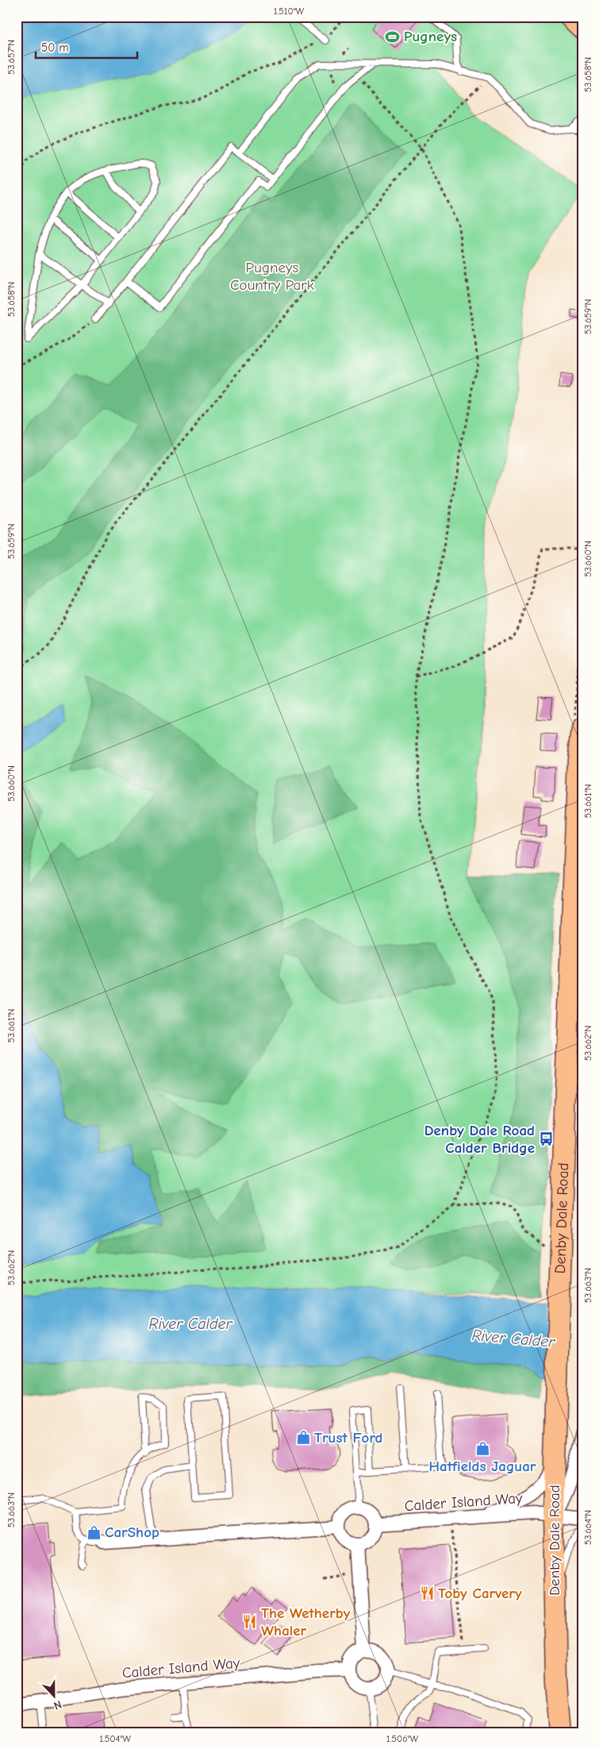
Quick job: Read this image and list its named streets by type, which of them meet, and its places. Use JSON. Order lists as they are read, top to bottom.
{
  "streets": {
    "main road": ["Denby Dale Road"],
    "street": ["Calder Island Way"]
  },
  "crossings": [
    ["Denby Dale Road", "Calder Island Way"]
  ],
  "water": ["River Calder"],
  "parks": ["Pugneys Country Park"],
  "places": {
    "sports": ["Pugneys"],
    "bus stop": ["Denby Dale Road Calder Bridge"],
    "shop": ["Trust Ford", "Hatfields Jaguar", "CarShop"],
    "restaurant": ["Toby Carvery", "The Wetherby Whaler"]
  },
  "scale_bar": "50 m",
  "north": "bottom",
  "coordinates": [
    "1.510°W",
    "53.657°N",
    "53.658°N",
    "53.659°N",
    "53.660°N",
    "53.661°N",
    "53.662°N",
    "53.663°N",
    "53.664°N",
    "1.504°W",
    "1.506°W"
  ]
}
